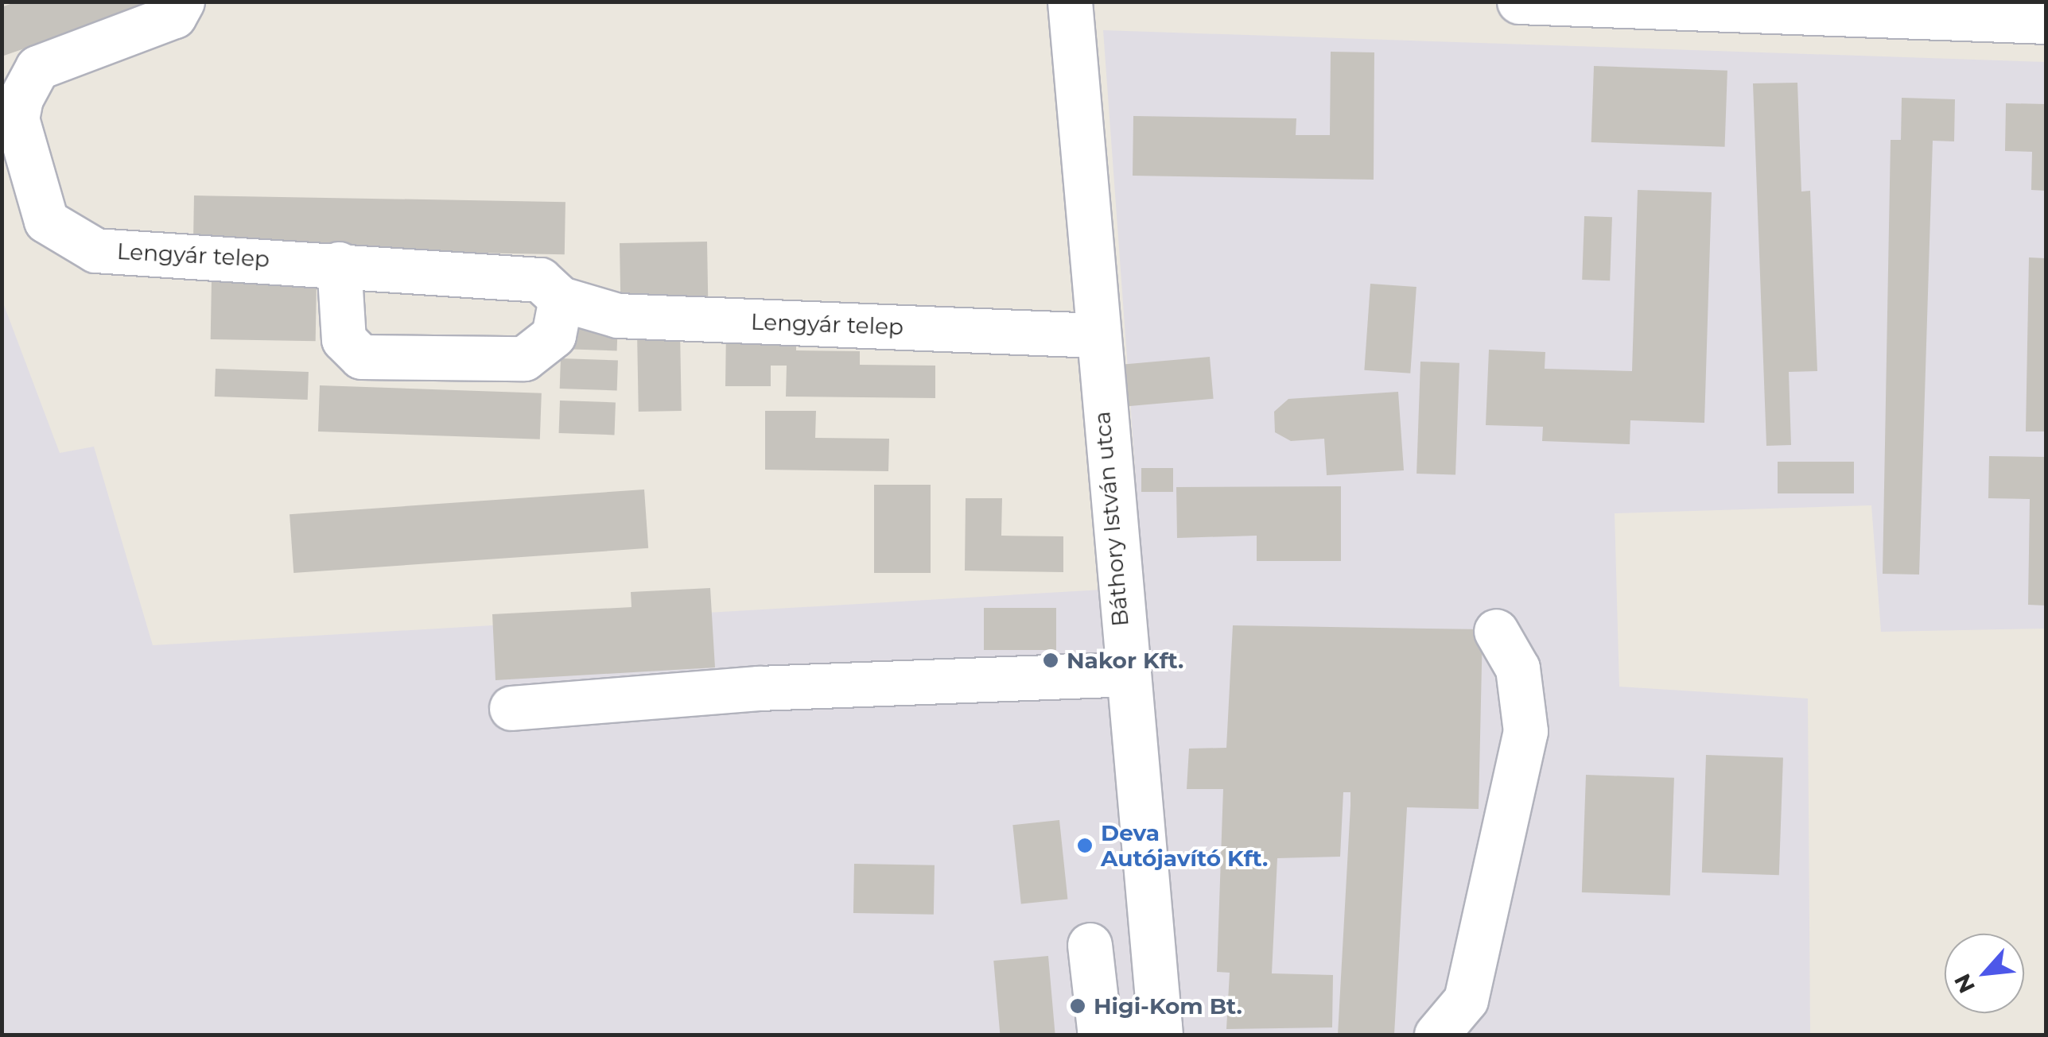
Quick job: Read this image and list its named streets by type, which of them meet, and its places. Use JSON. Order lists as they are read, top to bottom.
{
  "streets": {
    "street": ["Lengyár telep", "Báthory István utca"]
  },
  "crossings": [
    ["Lengyár telep", "Báthory István utca"]
  ],
  "places": ["Nakor Kft.", "Deva Autójavító Kft.", "Higi-Kom Bt."],
  "north": "bottom left"
}
